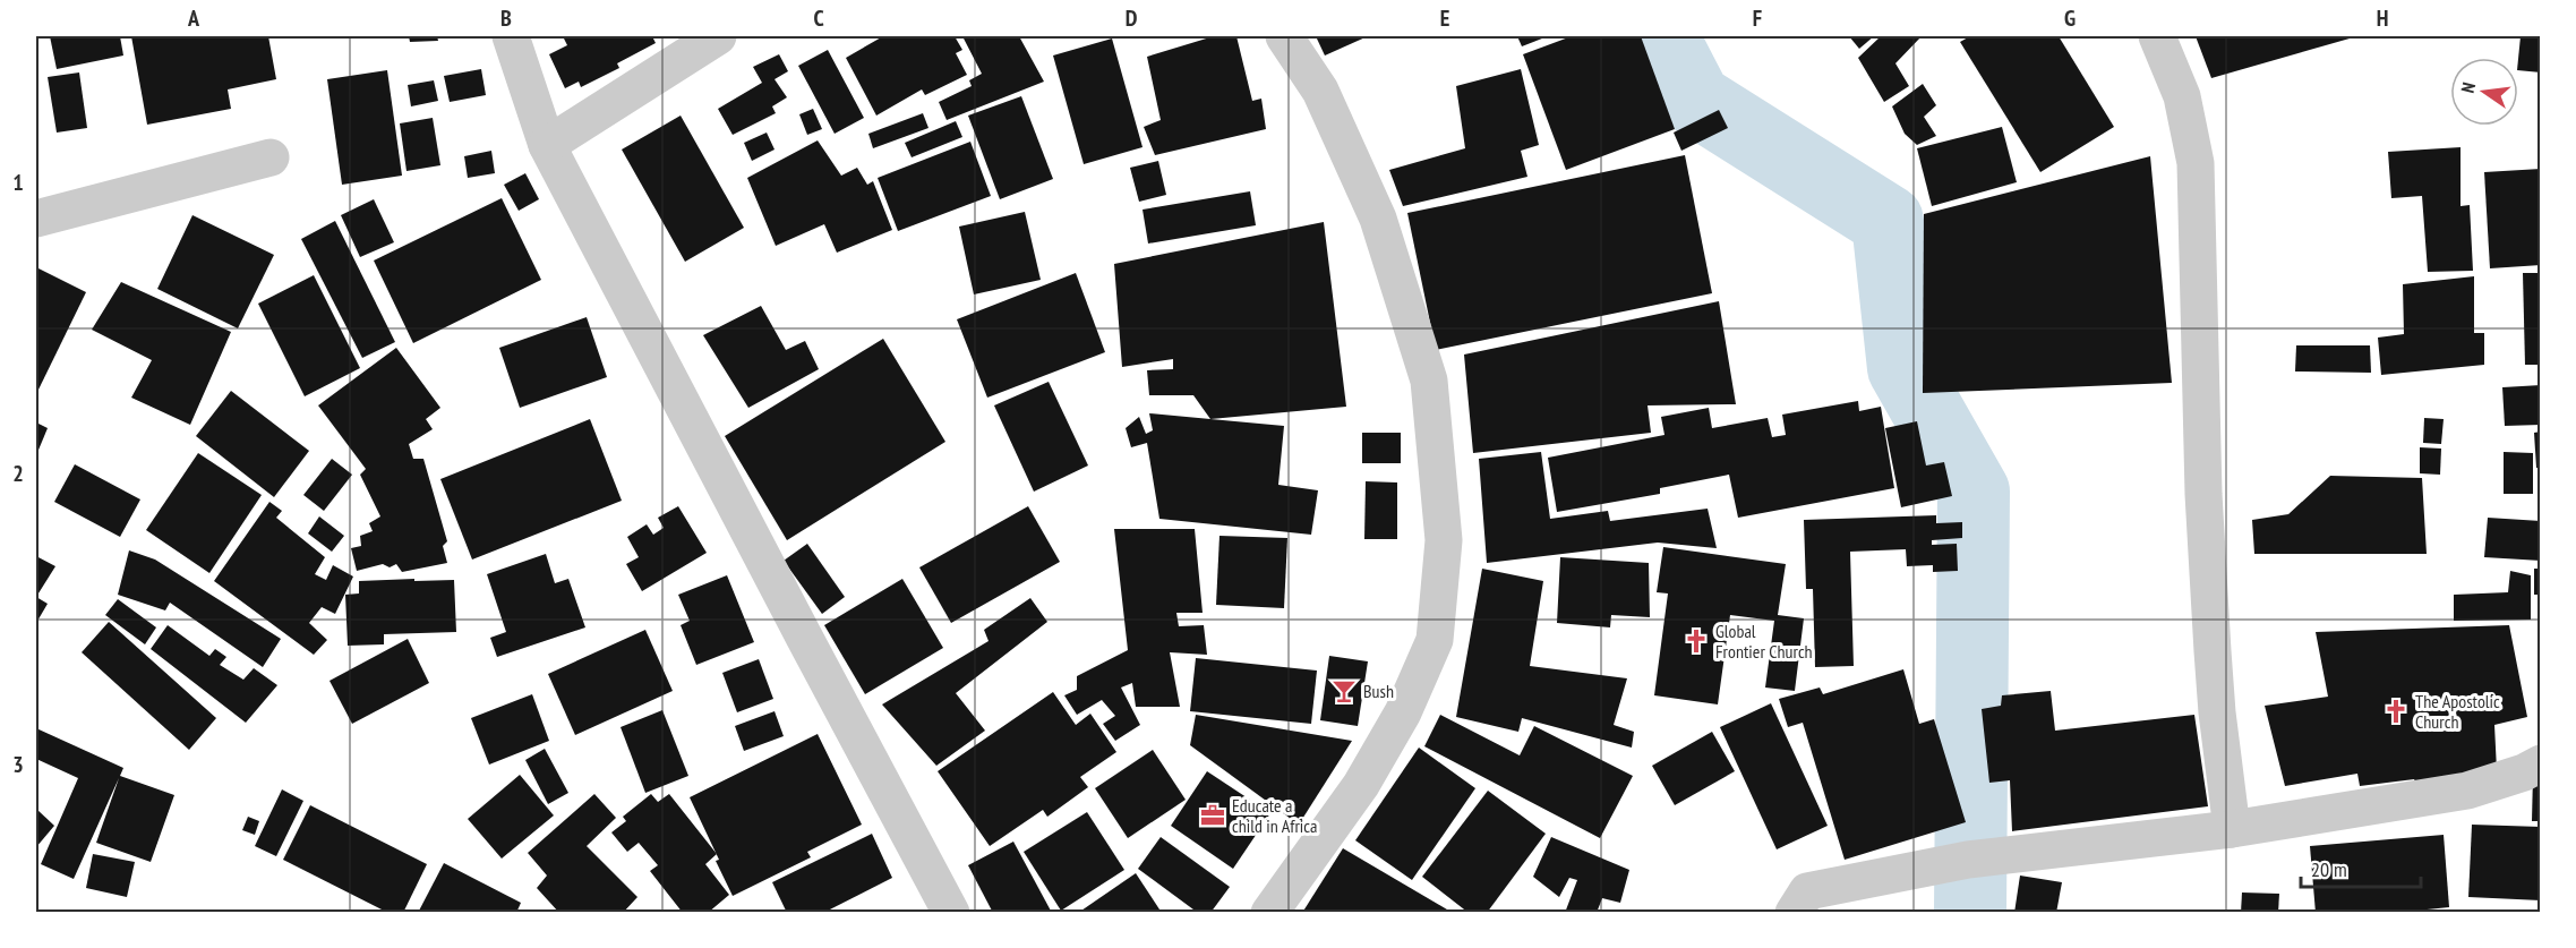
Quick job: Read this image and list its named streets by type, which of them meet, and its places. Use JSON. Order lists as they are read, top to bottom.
{
  "places": {
    "church": ["Global Frontier Church", "The Apostolic Church"],
    "bar": ["Bush"],
    "office": ["Educate a child in Africa"]
  },
  "scale_bar": "20 m",
  "north": "left",
  "grid": {
    "columns": [
      "A",
      "B",
      "C",
      "D",
      "E",
      "F",
      "G",
      "H"
    ],
    "rows": ["1", "2", "3"]
  }
}
